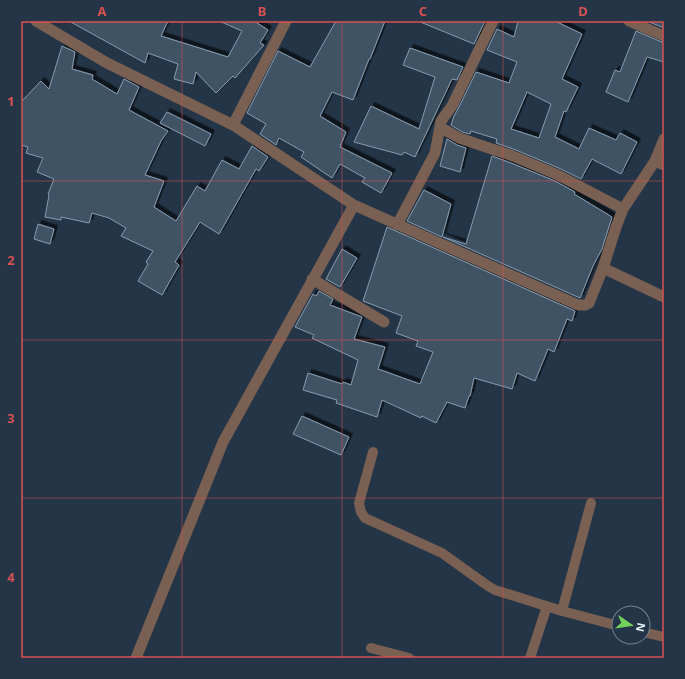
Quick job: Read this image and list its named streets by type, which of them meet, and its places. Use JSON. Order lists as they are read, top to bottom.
{
  "north": "right",
  "grid": {
    "columns": [
      "A",
      "B",
      "C",
      "D"
    ],
    "rows": [
      "1",
      "2",
      "3",
      "4"
    ]
  }
}
